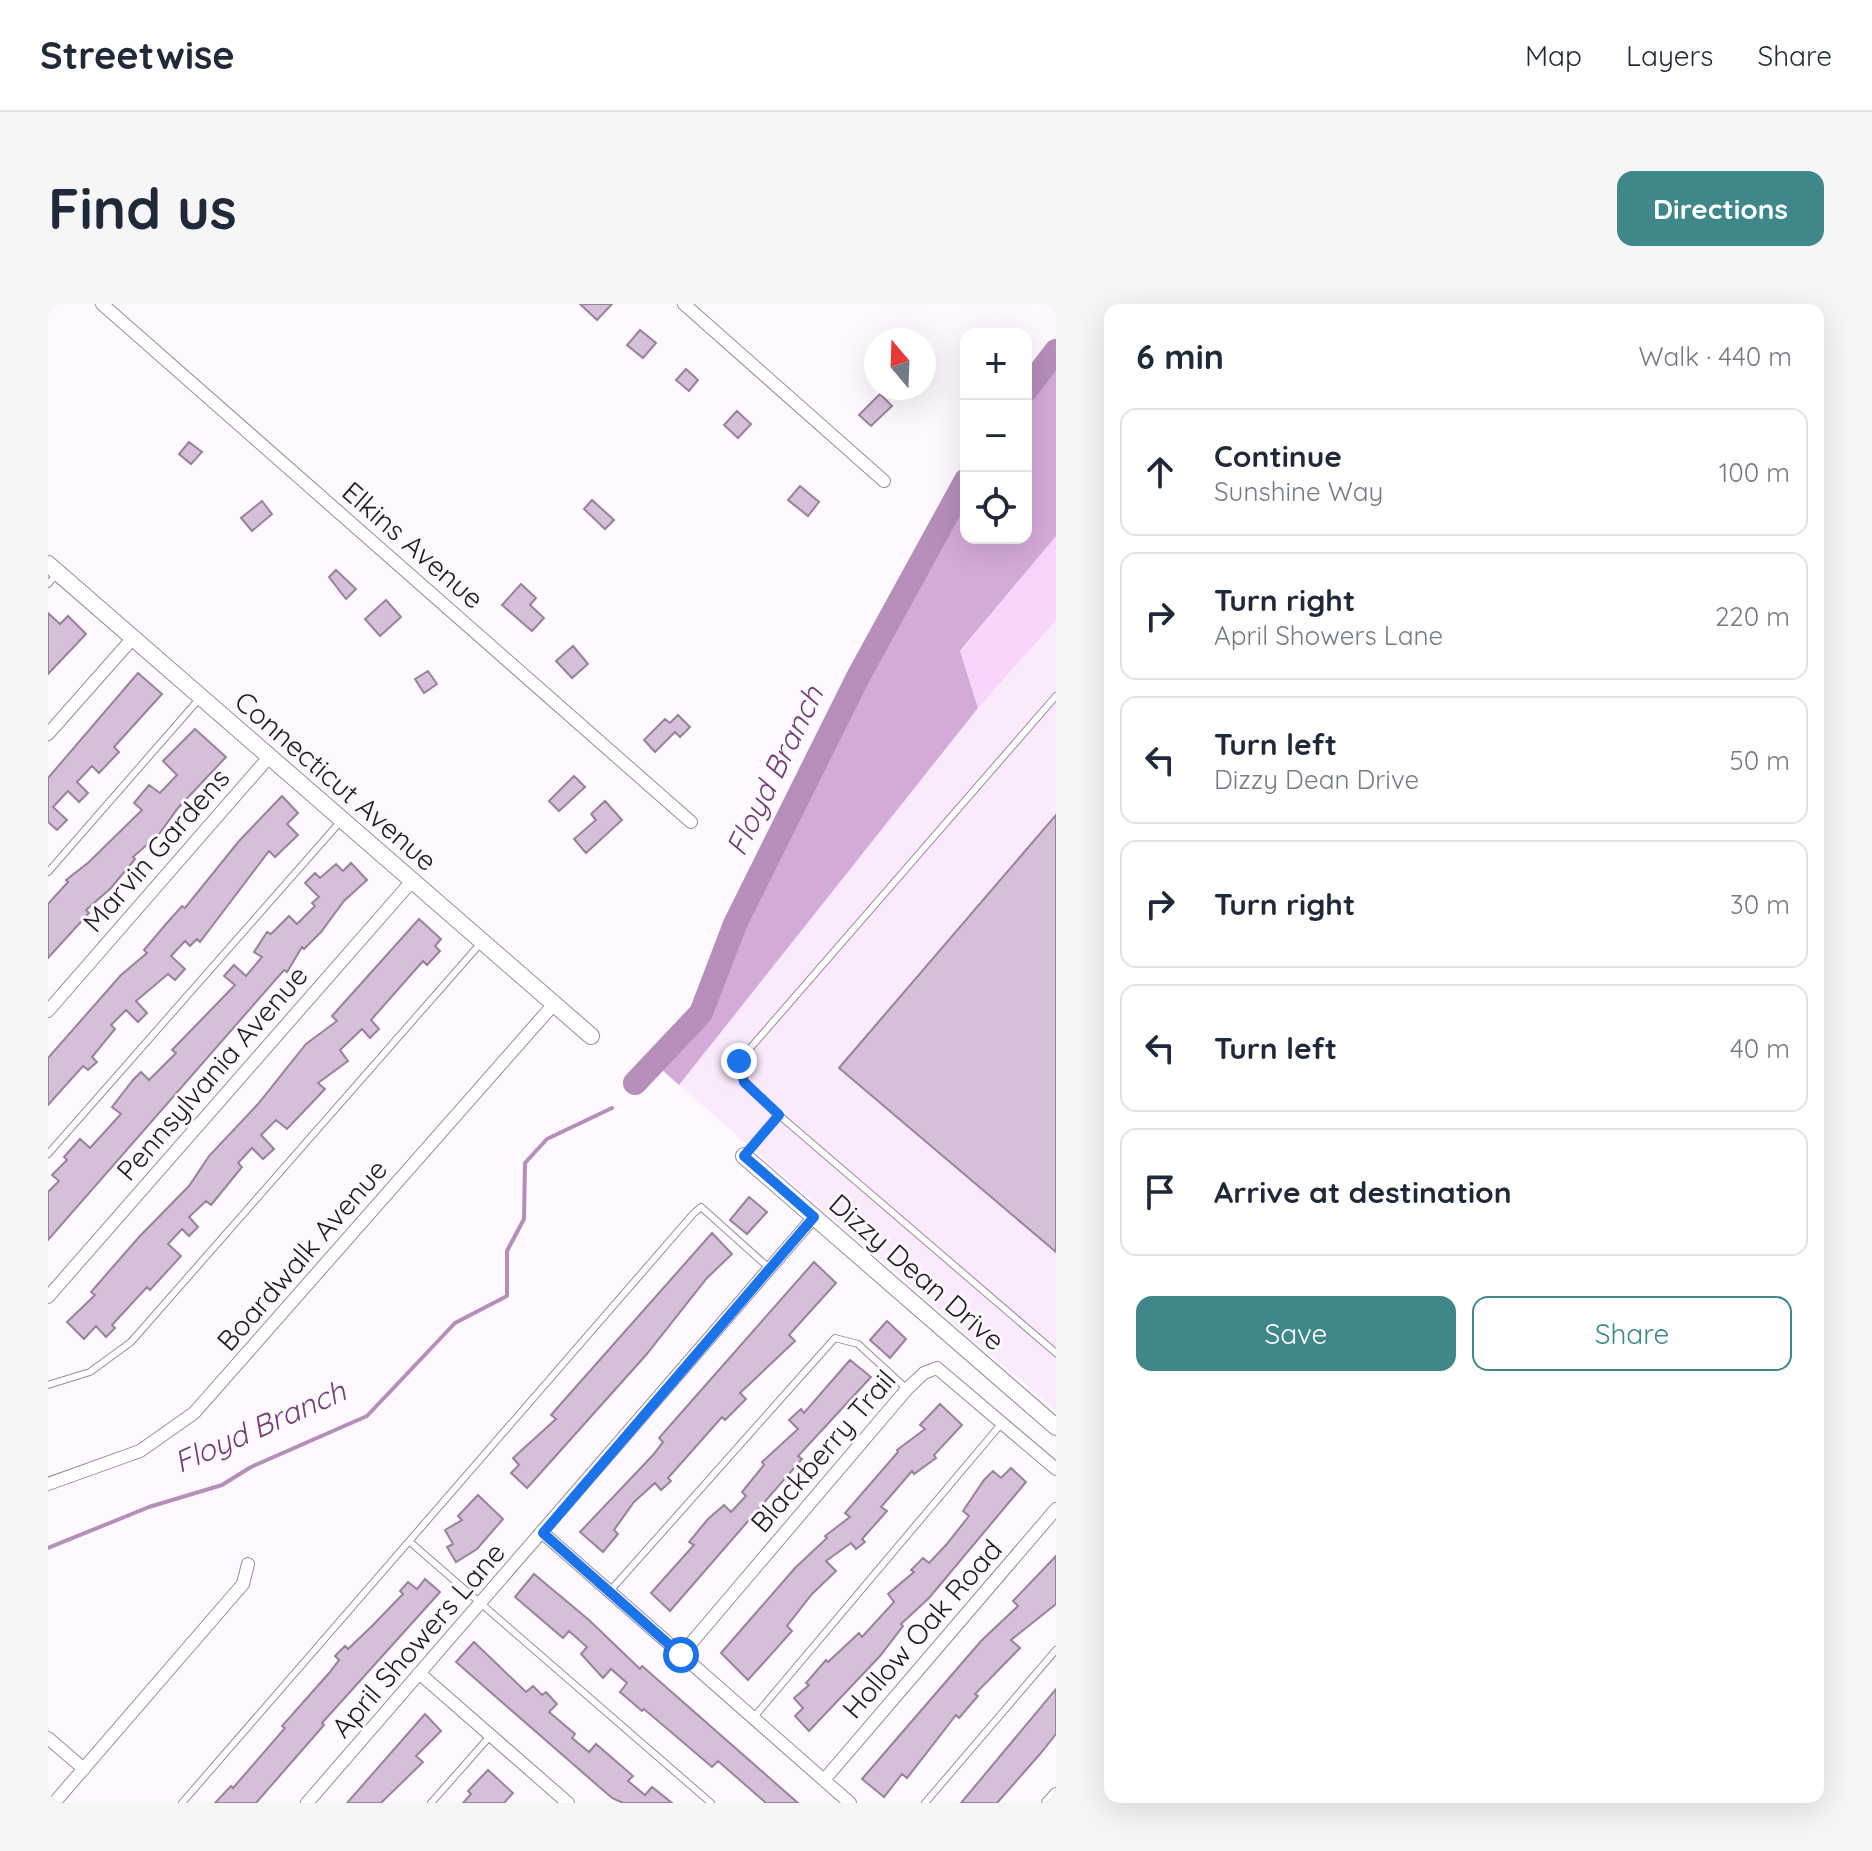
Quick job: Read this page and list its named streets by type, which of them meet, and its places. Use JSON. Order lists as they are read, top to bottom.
{
  "streets": {
    "street": [
      "Elkins Avenue",
      "Connecticut Avenue",
      "Marvin Gardens",
      "Pennsylvania Avenue",
      "Boardwalk Avenue",
      "Dizzy Dean Drive",
      "Blackberry Trail",
      "Hollow Oak Road",
      "April Showers Lane"
    ]
  },
  "crossings": [
    ["Connecticut Avenue", "Marvin Gardens"],
    ["Connecticut Avenue", "Pennsylvania Avenue"],
    ["Connecticut Avenue", "Boardwalk Avenue"],
    ["Dizzy Dean Drive", "April Showers Lane"]
  ],
  "water": ["Floyd Branch"],
  "north": "top",
  "page": {
    "header": "Streetwise",
    "nav": ["Map", "Layers", "Share"],
    "buttons": [
      "Directions",
      ["Save", "Share"]
    ],
    "title": "Find us",
    "heading": ["6 min", "Walk · 440 m"],
    "map_buttons": ["+", "−"],
    "list": [
      ["Continue", "Sunshine Way", "100 m"],
      ["Turn right", "April Showers Lane", "220 m"],
      ["Turn left", "Dizzy Dean Drive", "50 m"],
      ["Turn right", "30 m"],
      ["Turn left", "40 m"],
      "Arrive at destination"
    ]
  }
}
